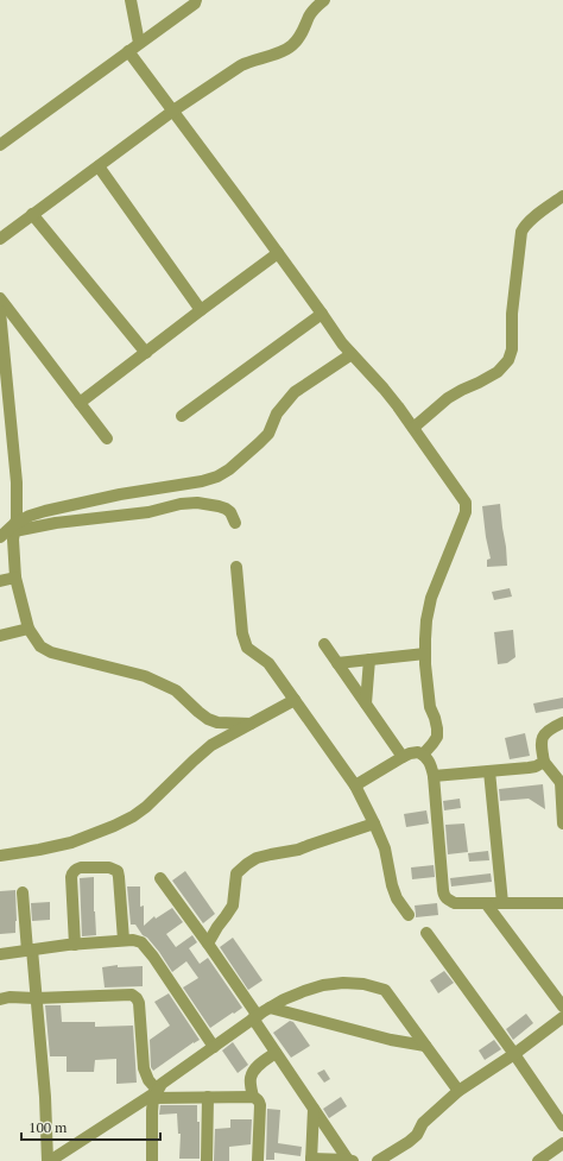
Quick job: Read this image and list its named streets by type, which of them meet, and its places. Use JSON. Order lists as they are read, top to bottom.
{
  "scale_bar": "100 m"
}
